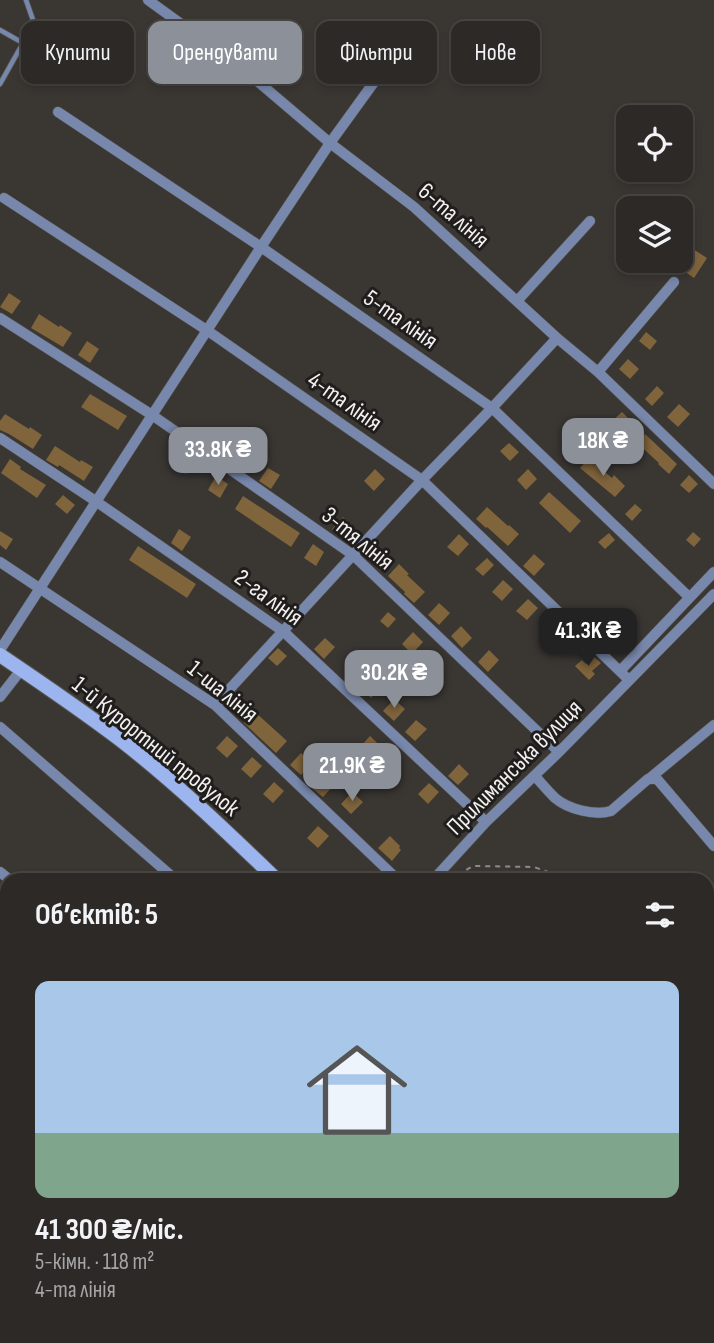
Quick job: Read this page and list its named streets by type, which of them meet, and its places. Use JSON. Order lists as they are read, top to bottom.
{
  "streets": {
    "street": [
      "6-та лінія",
      "5-та лінія",
      "4-та лінія",
      "3-тя лінія",
      "2-га лінія",
      "1-ша лінія",
      "1-й Курортний провулок",
      "Прилиманська вулиця"
    ]
  },
  "crossings": [
    ["4-та лінія", "Прилиманська вулиця"],
    ["3-тя лінія", "Прилиманська вулиця"],
    ["2-га лінія", "Прилиманська вулиця"]
  ],
  "page": {
    "chip": [
      "Купити",
      "Орендувати",
      "Фільтри",
      "Нове"
    ],
    "price": [
      "18K ₴",
      "33.8K ₴",
      "41.3K ₴",
      "30.2K ₴",
      "21.9K ₴"
    ],
    "heading": "Об’єктів: 5",
    "list": [
      {
        "name": "41 300 ₴/міс.",
        "note": "5-кімн. · 118 m² · 4-та лінія"
      }
    ]
  }
}
